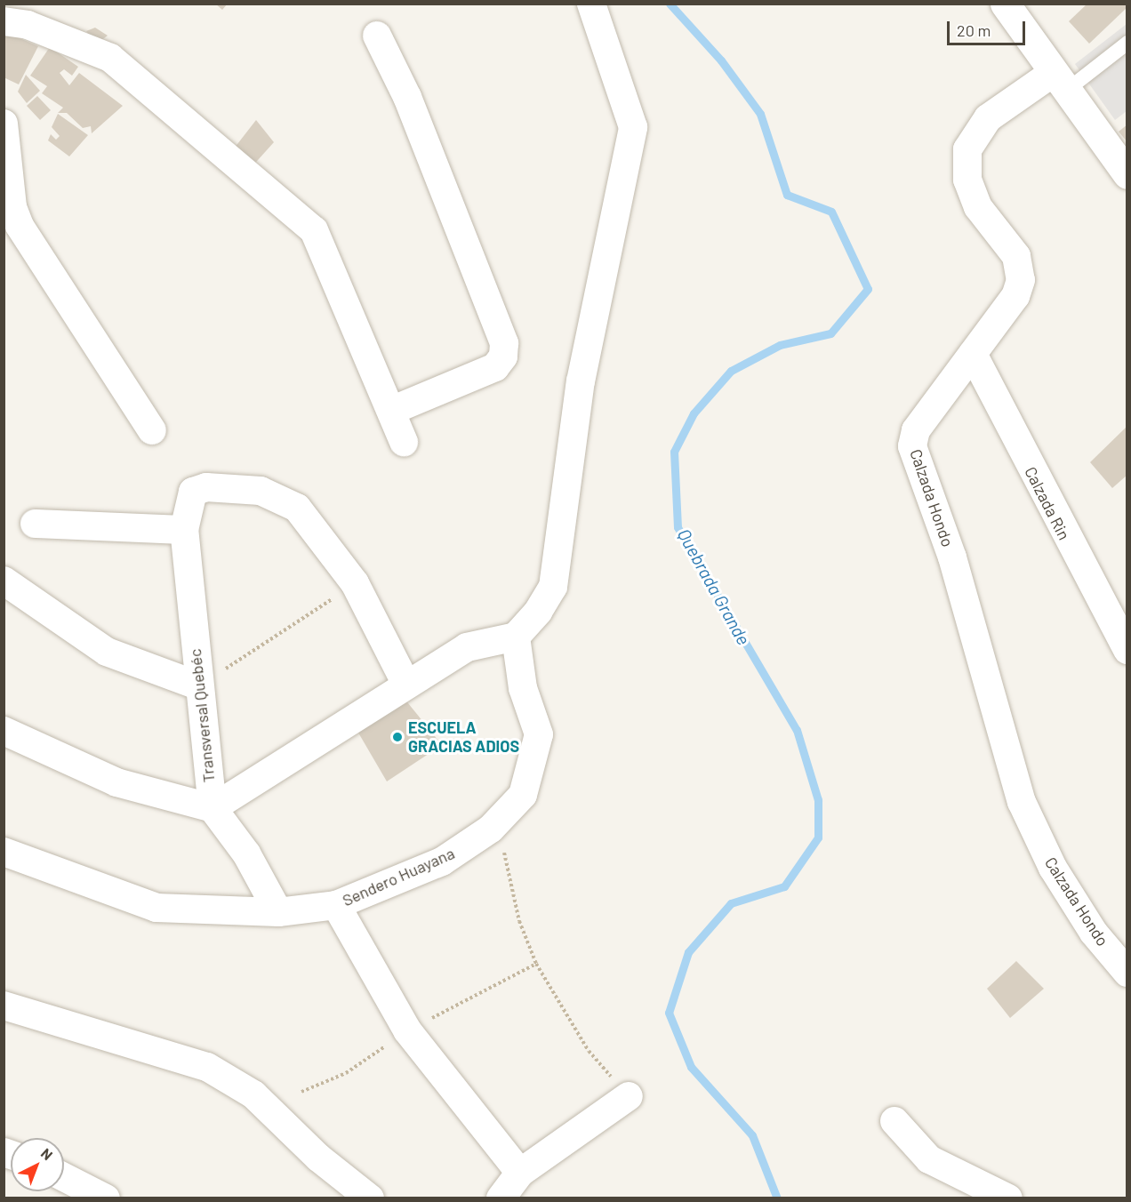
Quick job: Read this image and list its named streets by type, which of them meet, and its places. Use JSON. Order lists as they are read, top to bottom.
{
  "streets": {
    "street": [
      "Calzada Hondo",
      "Calzada Rin",
      "Transversal Quebéc",
      "Sendero Huayana"
    ]
  },
  "crossings": [
    ["Calzada Hondo", "Calzada Rin"],
    ["Transversal Quebéc", "Sendero Huayana"]
  ],
  "water": ["Quebrada Grande"],
  "places": ["ESCUELA GRACIAS ADIOS"],
  "scale_bar": "20 m",
  "north": "top right"
}
